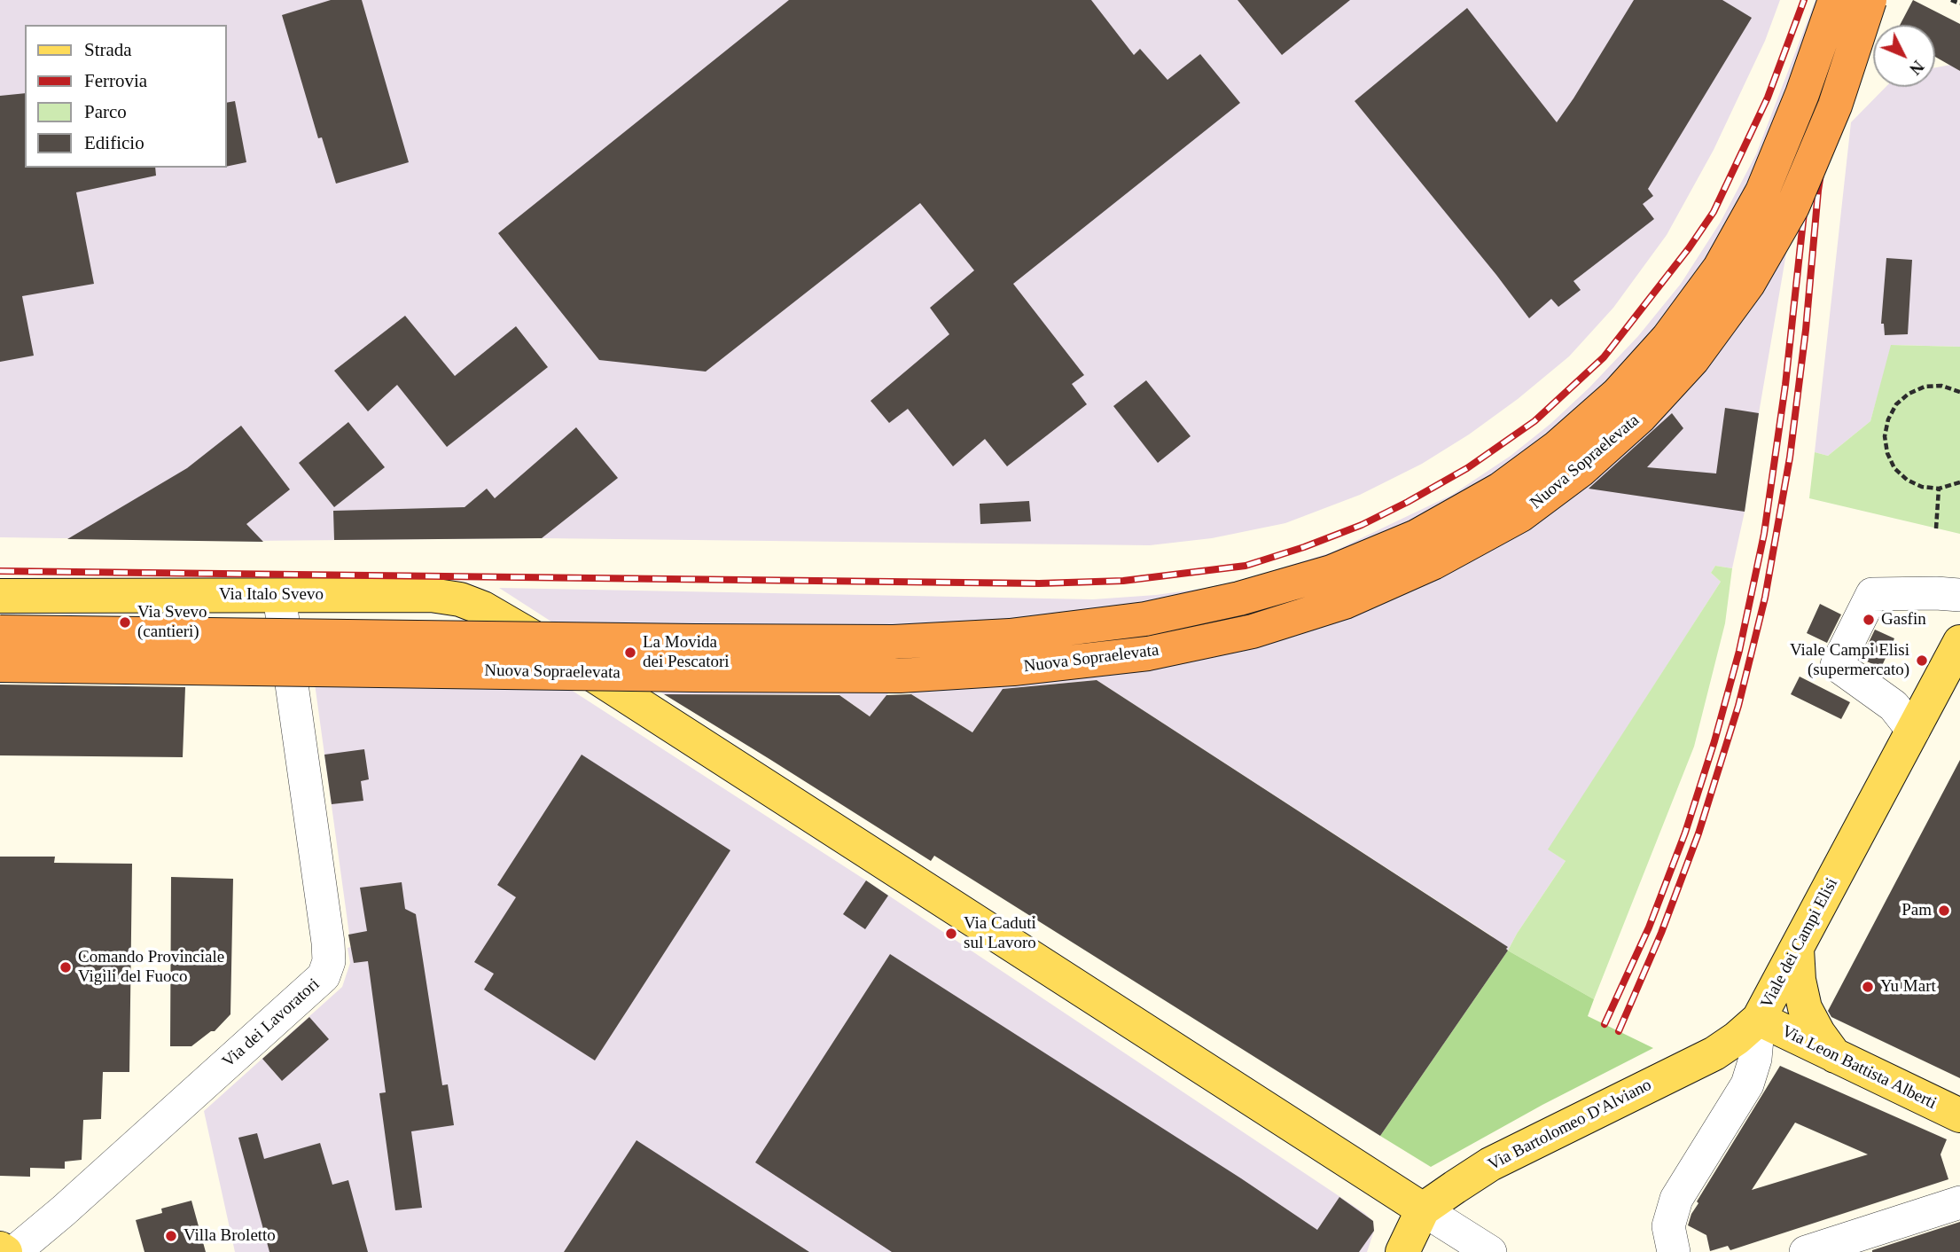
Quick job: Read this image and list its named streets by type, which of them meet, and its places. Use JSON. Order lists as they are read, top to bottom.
{
  "streets": {
    "highway": ["Nuova Sopraelevata"],
    "main road": [
      "Via Italo Svevo",
      "Viale dei Campi Elisi",
      "Via Leon Battista Alberti",
      "Via Bartolomeo D'Alviano"
    ],
    "street": ["Via dei Lavoratori"]
  },
  "crossings": [
    ["Via Italo Svevo", "Via dei Lavoratori"],
    ["Via Italo Svevo", "Via Bartolomeo D'Alviano"],
    ["Viale dei Campi Elisi", "Via Leon Battista Alberti"],
    ["Viale dei Campi Elisi", "Via Bartolomeo D'Alviano"],
    ["Via Leon Battista Alberti", "Via Bartolomeo D'Alviano"]
  ],
  "places": [
    "Gasfin",
    "Via Svevo (cantieri)",
    "La Movida dei Pescatori",
    "Viale Campi Elisi (supermercato)",
    "Pam",
    "Via Caduti sul Lavoro",
    "Comando Provinciale Vigili del Fuoco",
    "Yu Mart",
    "Villa Broletto"
  ],
  "legend": [
    "Strada",
    "Ferrovia",
    "Parco",
    "Edificio"
  ],
  "north": "bottom right"
}
